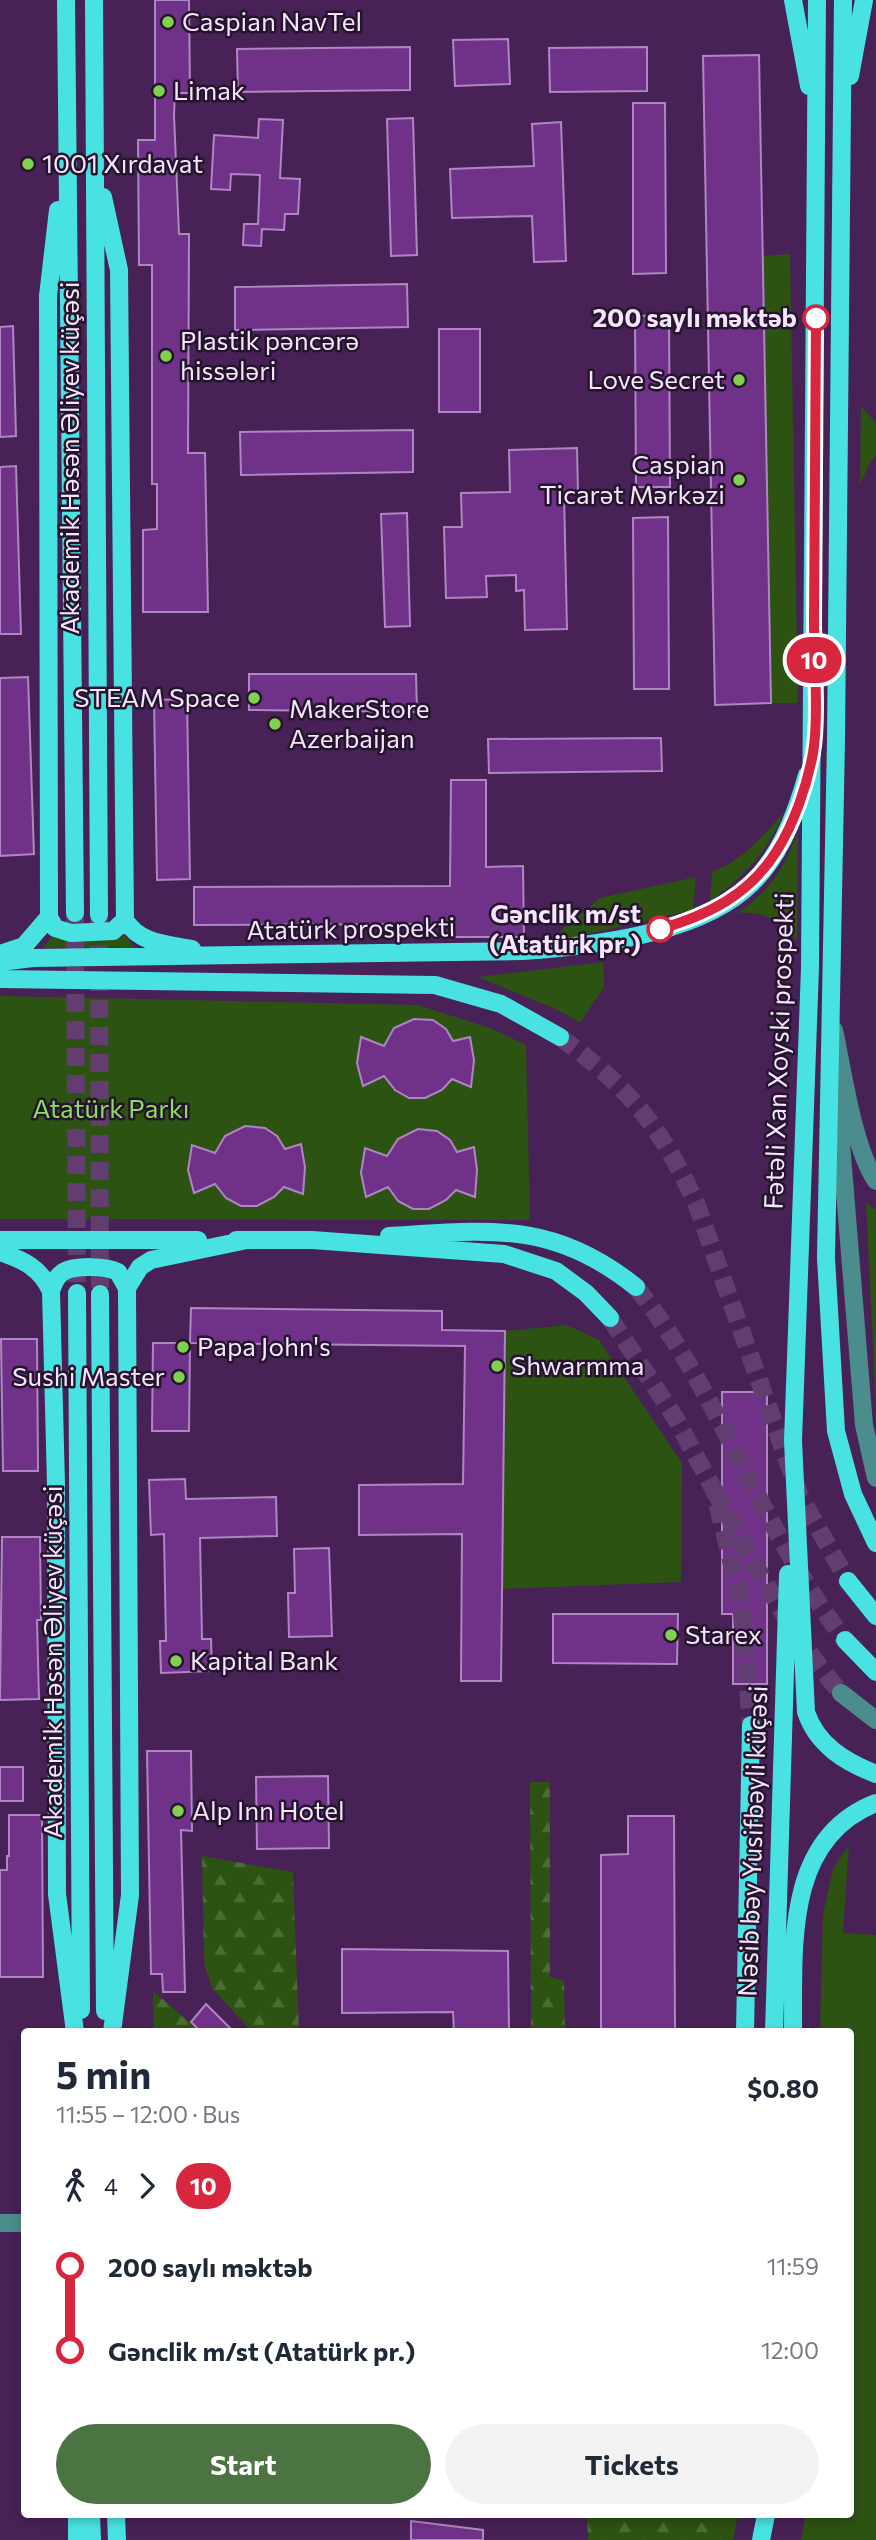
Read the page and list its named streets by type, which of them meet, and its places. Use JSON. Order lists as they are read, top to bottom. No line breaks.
{"streets":{"main road":["Akademik Həsən Əliyev küçəsi","Atatürk prospekti","Fətəli Xan Xoyski prospekti","Nəsib bəy Yusifbəyli küçəsi"]},"crossings":[["Atatürk prospekti","Fətəli Xan Xoyski prospekti"],["Fətəli Xan Xoyski prospekti","Nəsib bəy Yusifbəyli küçəsi"]],"parks":["Atatürk Parkı"],"places":["Caspian NavTel","Limak","1001 Xırdavat","200 saylı məktəb","Plastik pəncərə hissələri","Love Secret","Caspian Ticarət Mərkəzi","STEAM Space","MakerStore Azerbaijan","Gənclik m/st (Atatürk pr.)","Papa John's","Shwarmma","Sushi Master","Starex","Kapital Bank","Alp Inn Hotel"],"lines":["bus line 10"],"page":{"on_map":"10","heading":["5 min","11:55 – 12:00 · Bus","$0.80"],"legs":["4","10"],"list":[{"name":"200 saylı məktəb","value":"11:59"},{"name":"Gənclik m/st (Atatürk pr.)","value":"12:00"}],"buttons":["Start","Tickets"]}}
